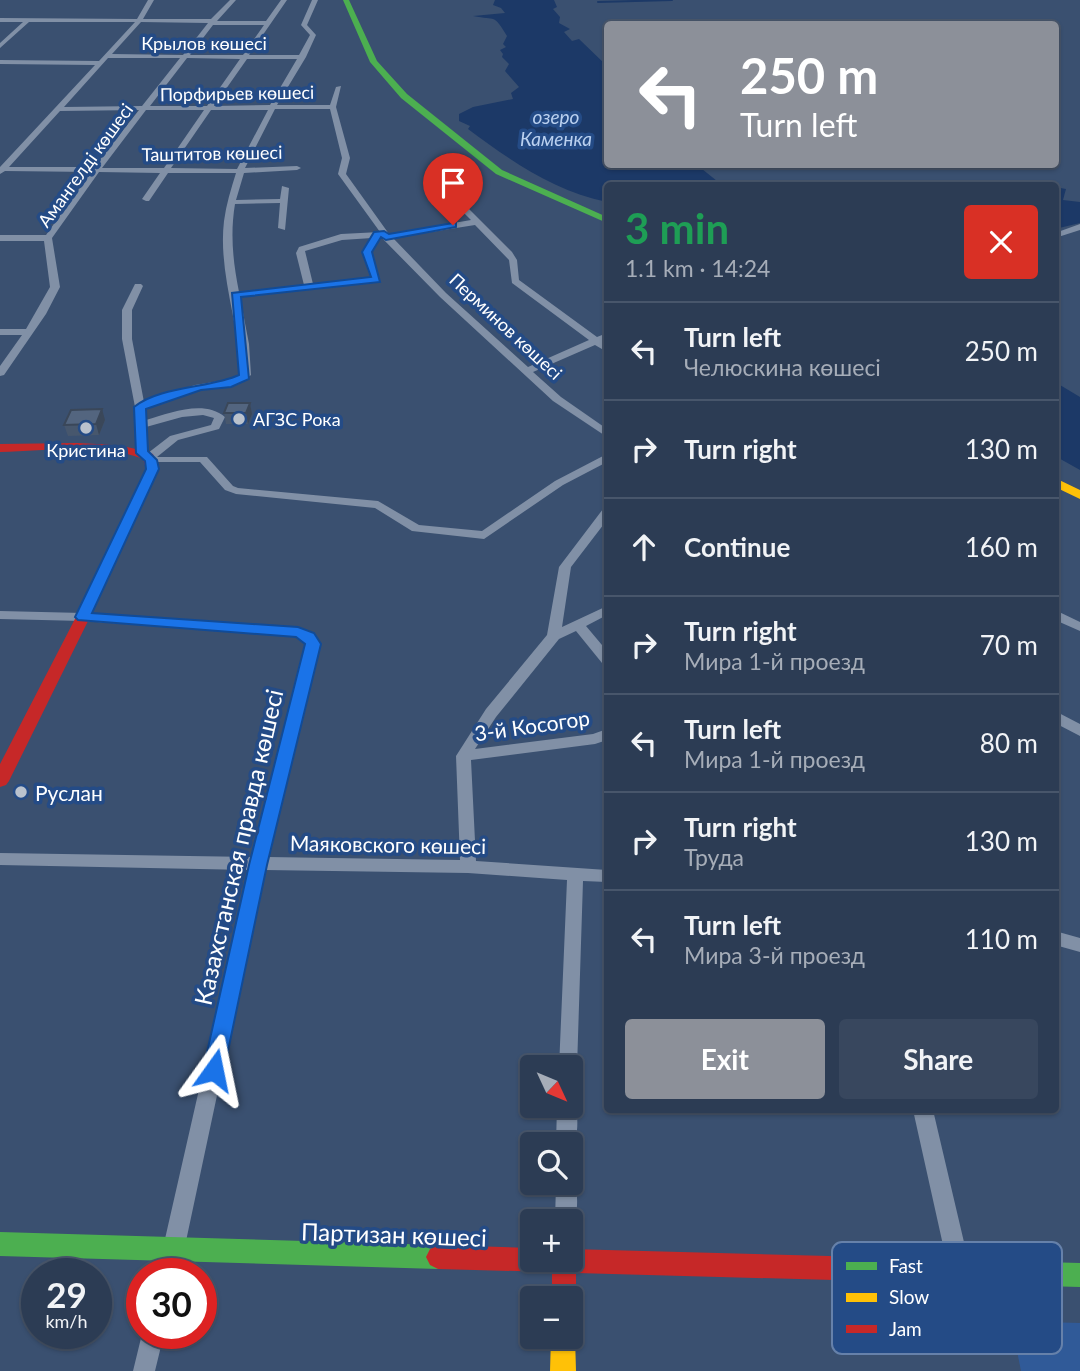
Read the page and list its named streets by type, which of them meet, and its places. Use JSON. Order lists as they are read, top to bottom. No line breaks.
{"streets":{"main road":["Партизан көшесі"],"street":["Крылов көшесі","Порфирьев көшесі","Таштитов көшесі","Амангелді көшесі","Перминов көшесі","3-й Косогор","Маяковского көшесі","Казахстанская правда көшесі"]},"crossings":[["Крылов көшесі","Амангелді көшесі"],["Порфирьев көшесі","Амангелді көшесі"],["Порфирьев көшесі","Перминов көшесі"],["Таштитов көшесі","Амангелді көшесі"],["Маяковского көшесі","Казахстанская правда көшесі"],["Казахстанская правда көшесі","Партизан көшесі"]],"water":["озеро Каменка"],"places":["АГЗС Рока","Кристина","Руслан"],"legend":["Fast","Slow","Jam"],"north":"bottom right","page":{"turn":["250 m","Turn left"],"heading":["3 min","1.1 km · 14:24"],"list":[{"name":"Turn left","note":"Челюскина көшесі","value":"250 m"},{"name":"Turn right","value":"130 m"},{"name":"Continue","value":"160 m"},{"name":"Turn right","note":"Мира 1-й проезд","value":"70 m"},{"name":"Turn left","note":"Мира 1-й проезд","value":"80 m"},{"name":"Turn right","note":"Труда","value":"130 m"},{"name":"Turn left","note":"Мира 3-й проезд","value":"110 m"}],"buttons":["Exit","Share"],"map_buttons":["+","−"],"speed":"29 km/h","limit":"30"}}
